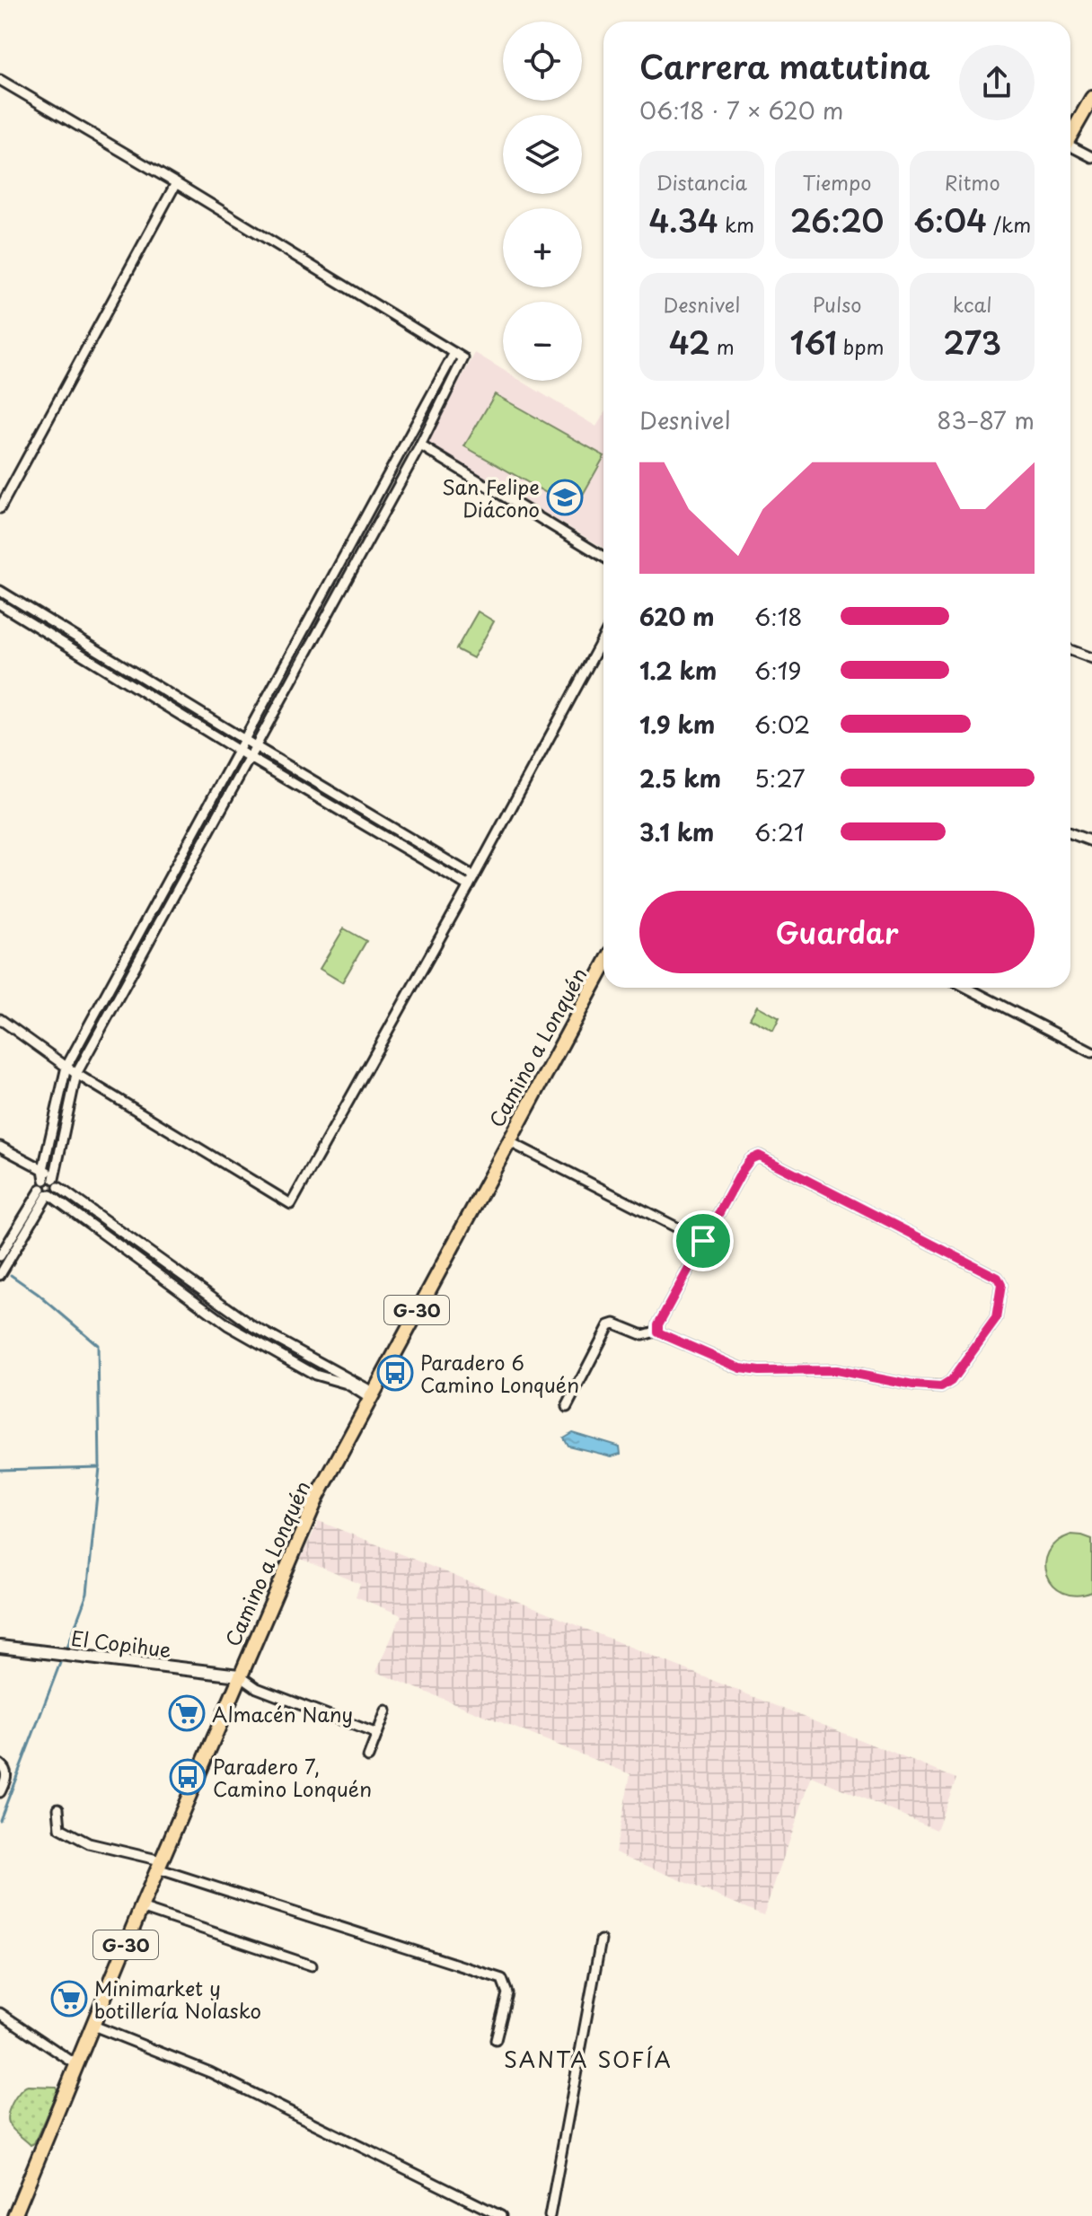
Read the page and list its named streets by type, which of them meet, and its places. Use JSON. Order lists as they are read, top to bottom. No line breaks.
{"streets":{"main road":["Camino a Lonquén","G-30","El Copihue"]},"crossings":[["Camino a Lonquén","El Copihue"]],"districts":["SANTA SOFÍA"],"places":{"school or university":["San Felipe Diácono"],"bus stop":["Paradero 6 Camino Lonquén","Paradero 7, Camino Lonquén"],"supermarket":["Almacén Nany","Minimarket y botillería Nolasko"]},"page":{"map_buttons":["+","−"],"heading":["Carrera matutina","06:18 · 7 × 620 m"],"stats":[["Distancia","4.34 km"],["Tiempo","26:20"],["Ritmo","6:04 /km"],["Desnivel","42 m"],["Pulso","161 bpm"],["kcal","273"]],"chart":["Desnivel","83–87 m"],"list":[{"name":"620 m","note":"6:18"},{"name":"1.2 km","note":"6:19"},{"name":"1.9 km","note":"6:02"},{"name":"2.5 km","note":"5:27"},{"name":"3.1 km","note":"6:21"}],"buttons":"Guardar"}}
